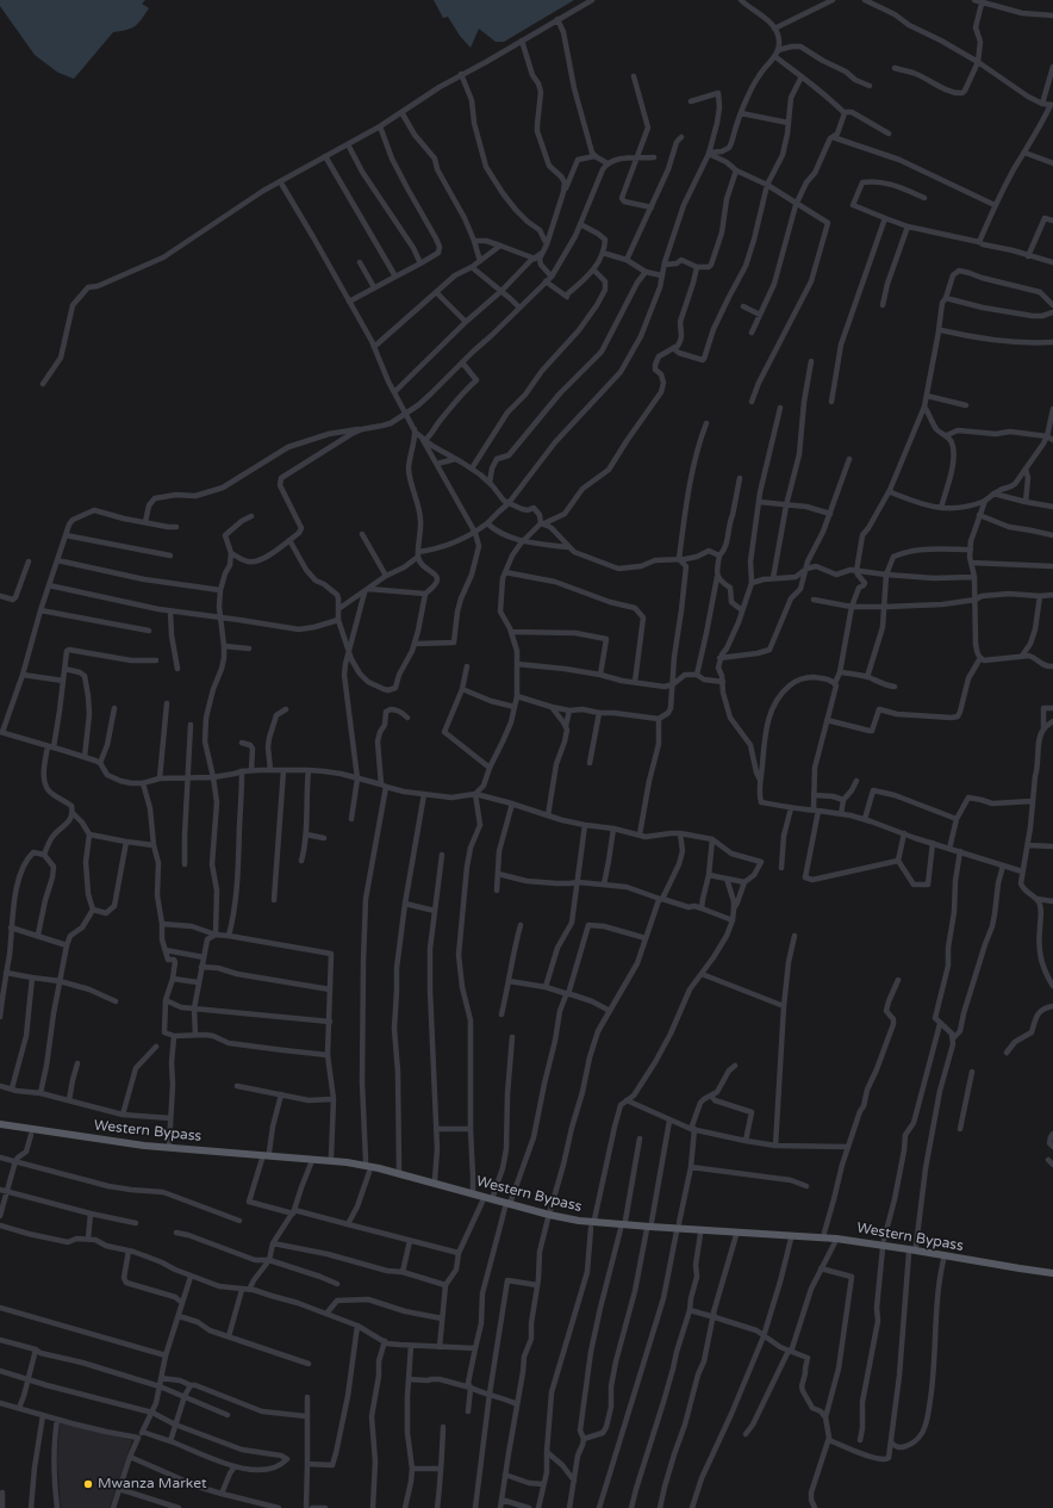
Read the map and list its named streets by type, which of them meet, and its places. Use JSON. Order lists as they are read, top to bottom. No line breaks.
{"streets":{"main road":["Western Bypass"]},"places":["Mwanza Market"]}
